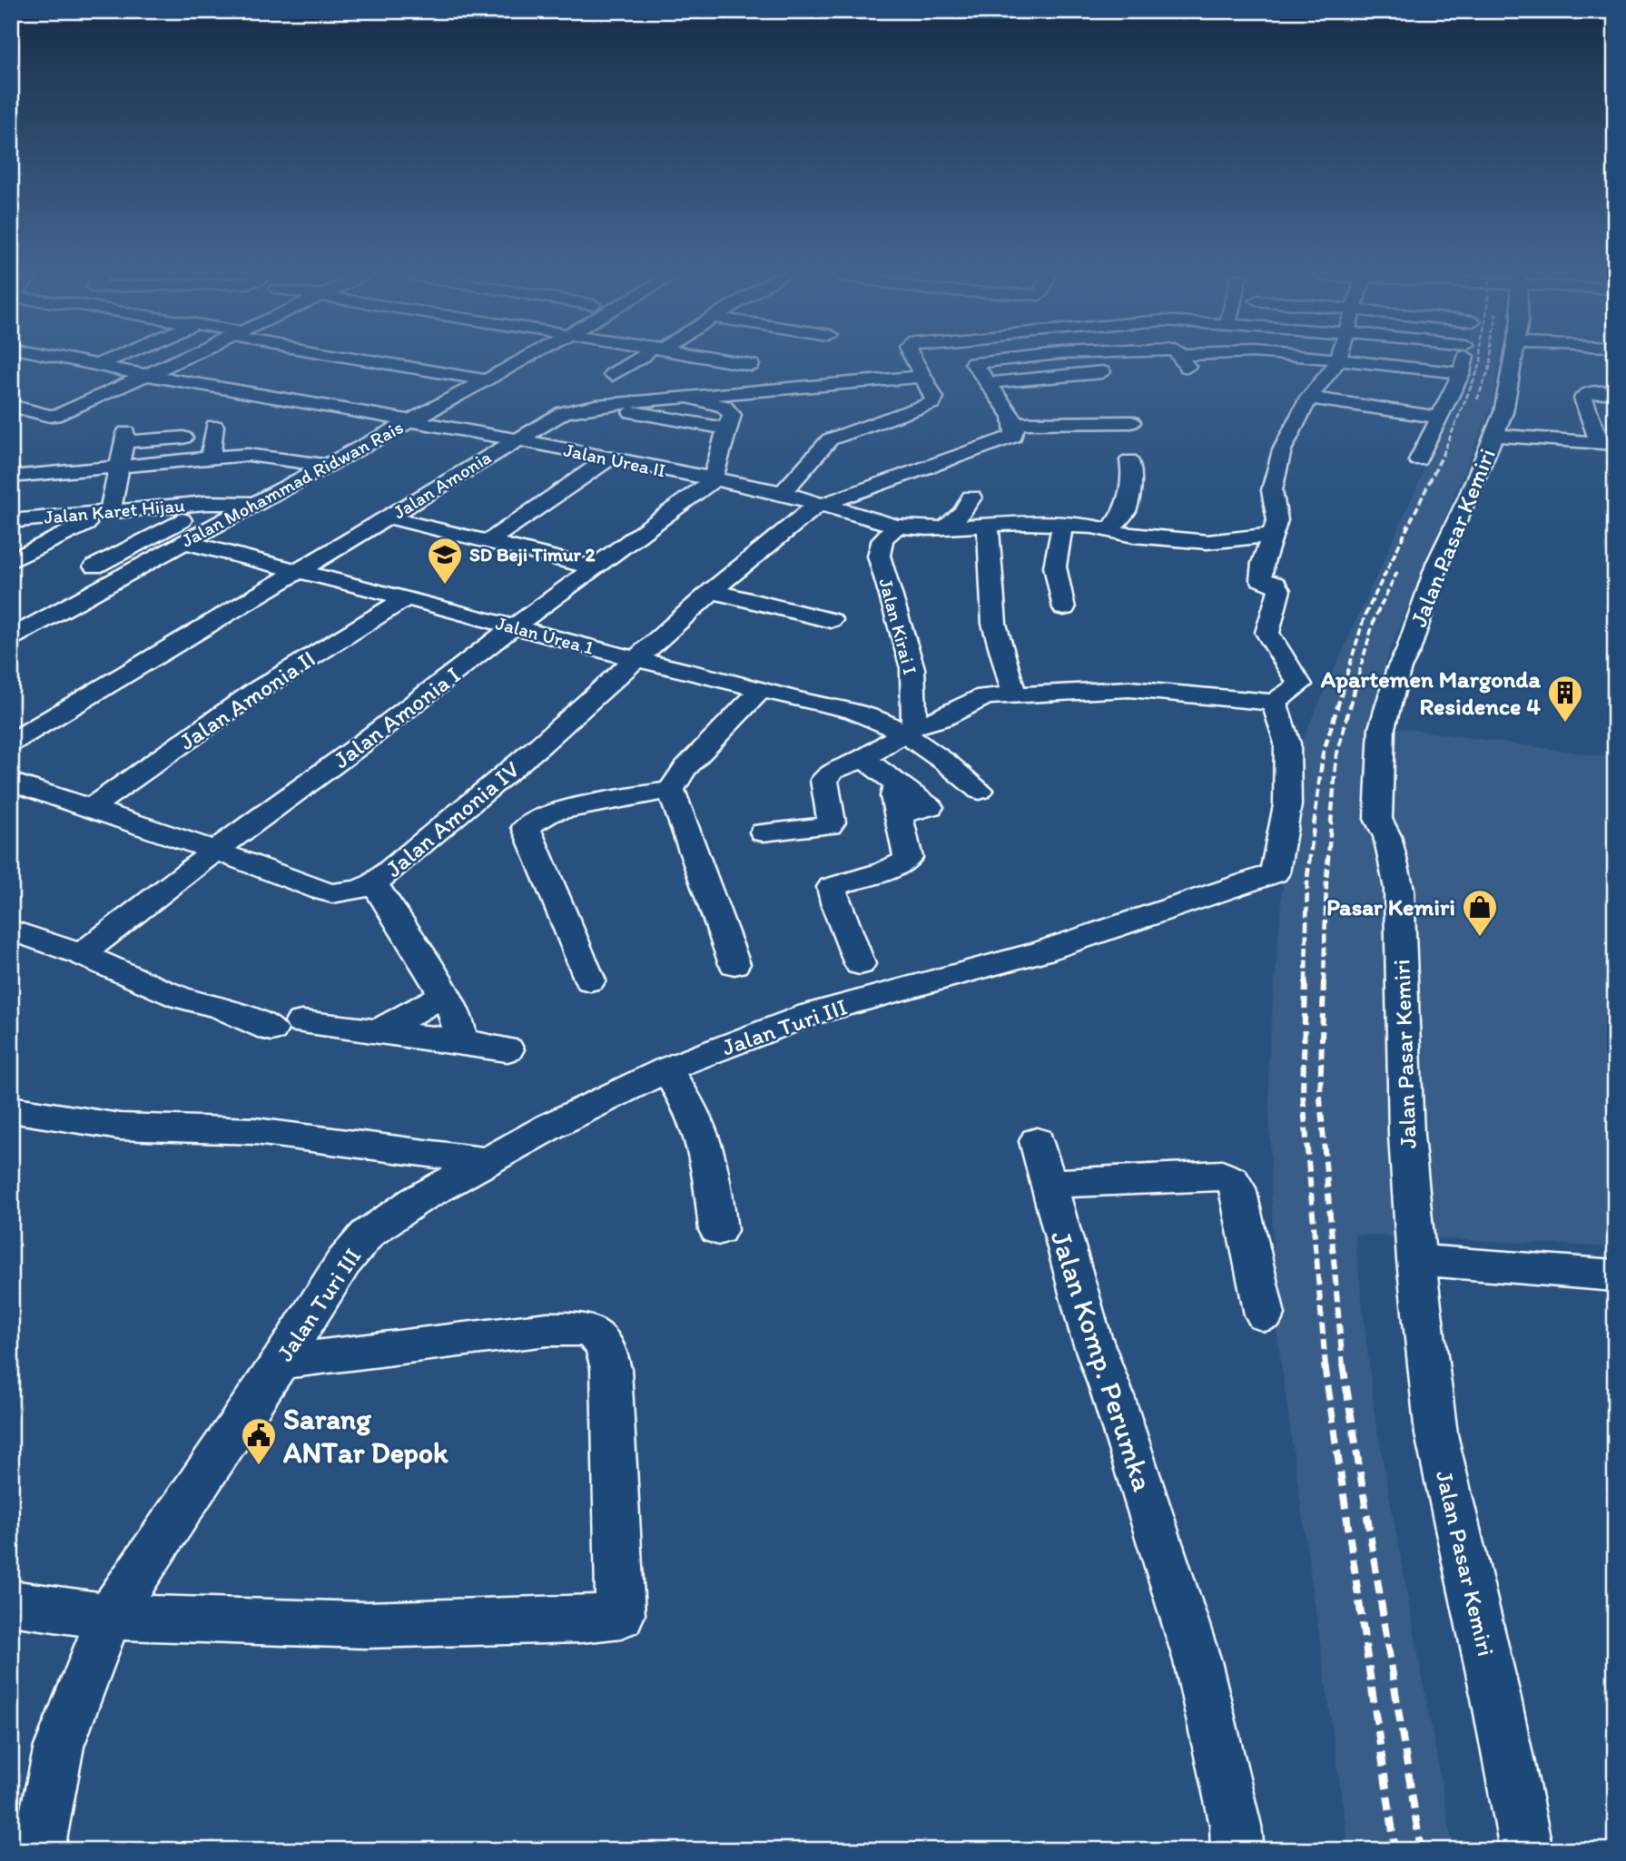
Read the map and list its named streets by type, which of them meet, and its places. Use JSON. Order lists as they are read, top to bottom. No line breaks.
{"streets":{"street":["Jalan Urea II","Jalan Mohammad Ridwan Rais","Jalan Amonia","Jalan Karet Hijau","Jalan Pasar Kemiri","Jalan Kirai I","Jalan Urea 1","Jalan Amonia II","Jalan Amonia I","Jalan Amonia IV","Jalan Turi III","Jalan Komp. Perumka"]},"crossings":[["Jalan Urea II","Jalan Mohammad Ridwan Rais"],["Jalan Urea II","Jalan Amonia"],["Jalan Urea II","Jalan Kirai I"],["Jalan Urea II","Jalan Amonia I"],["Jalan Urea II","Jalan Amonia IV"],["Jalan Mohammad Ridwan Rais","Jalan Karet Hijau"],["Jalan Mohammad Ridwan Rais","Jalan Urea 1"],["Jalan Amonia","Jalan Urea 1"],["Jalan Kirai I","Jalan Urea 1"],["Jalan Urea 1","Jalan Amonia II"],["Jalan Urea 1","Jalan Amonia I"],["Jalan Urea 1","Jalan Amonia IV"],["Jalan Amonia II","Jalan Amonia IV"],["Jalan Amonia I","Jalan Amonia IV"]],"places":{"school or university":["SD Beji Timur 2"],"building":["Apartemen Margonda Residence 4"],"shop":["Pasar Kemiri"],"public building":["Sarang ANTar Depok"]}}
